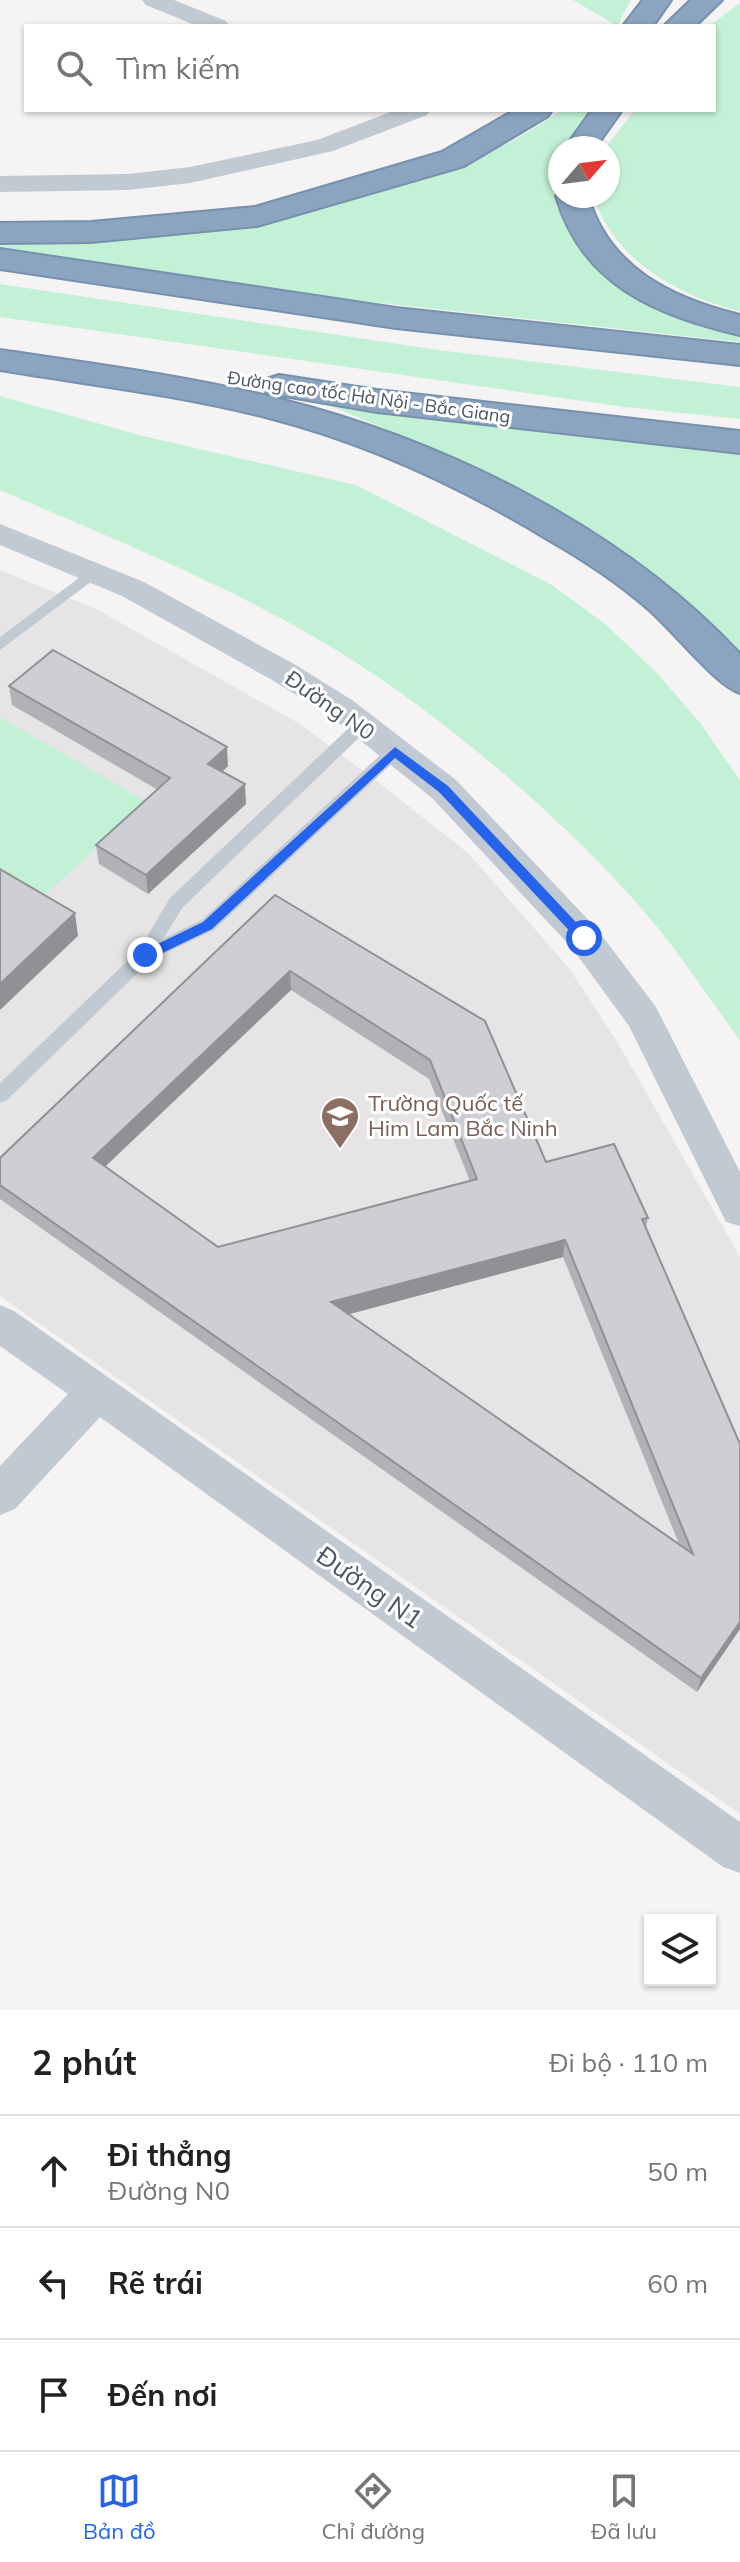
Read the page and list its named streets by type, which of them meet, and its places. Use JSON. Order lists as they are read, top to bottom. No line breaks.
{"streets":{"highway":["Đường cao tốc Hà Nội - Bắc Giang"],"street":["Đường N0","Đường N1"]},"places":{"school or university":["Trường Quốc tế Him Lam Bắc Ninh"]},"north":"top right","page":{"search":"Tìm kiếm","heading":["2 phút","Đi bộ · 110 m"],"list":[["Đi thẳng","Đường N0","50 m"],["Rẽ trái","60 m"],"Đến nơi"],"nav":["Bản đồ","Chỉ đường","Đã lưu"]}}
